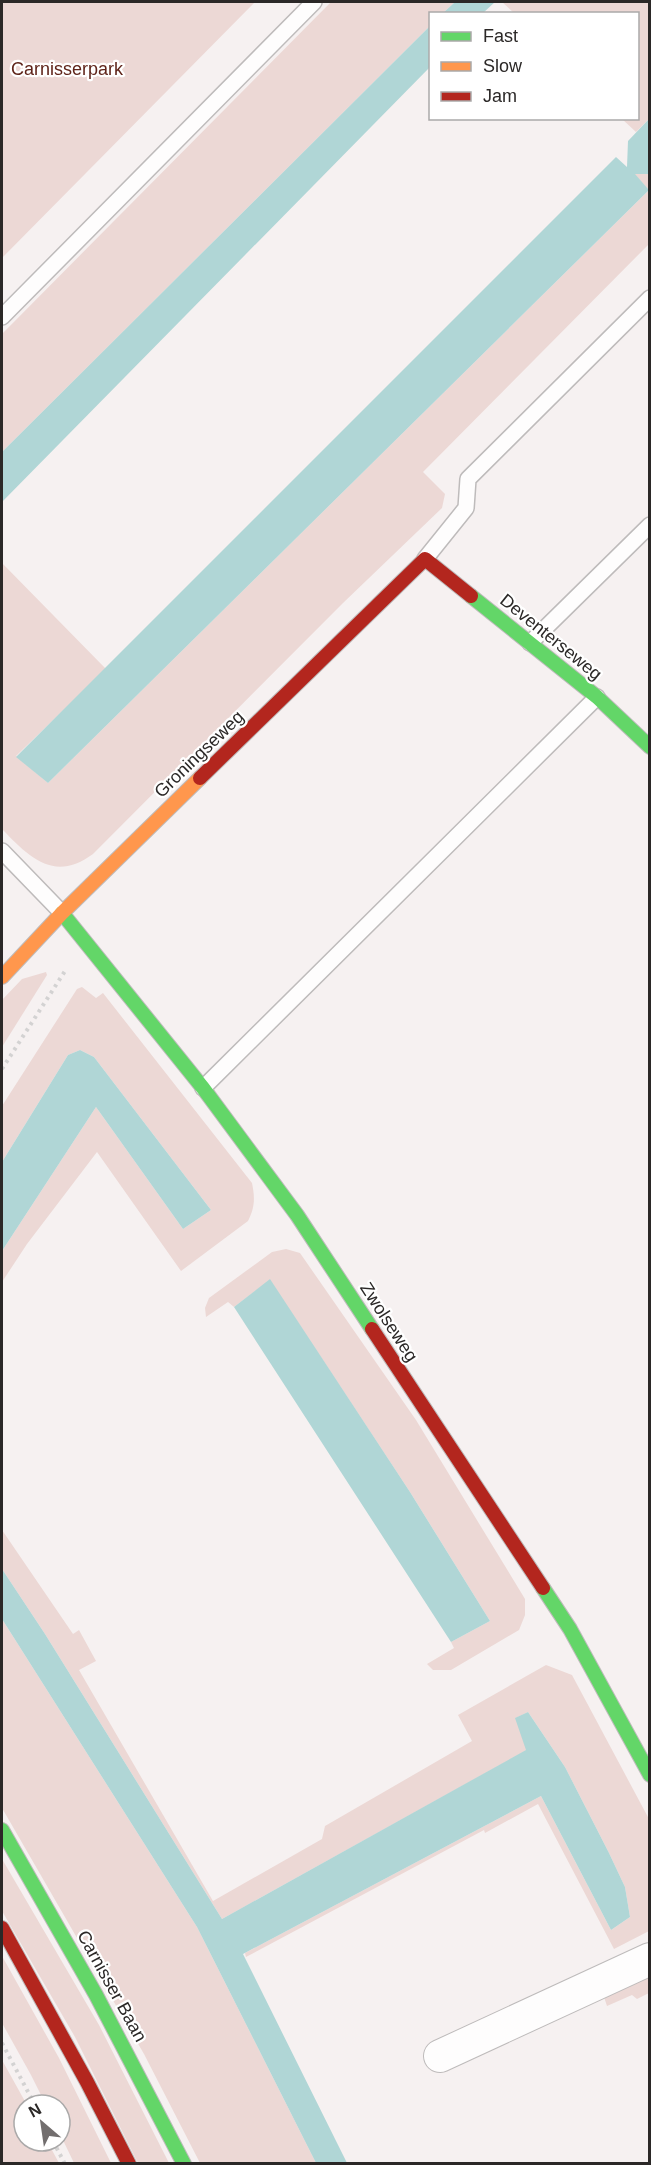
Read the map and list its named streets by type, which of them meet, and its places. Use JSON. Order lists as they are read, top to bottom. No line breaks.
{"streets":{"street":["Deventerseweg","Groningseweg","Zwolseweg","Carnisser Baan"]},"crossings":[["Deventerseweg","Groningseweg"],["Groningseweg","Zwolseweg"]],"parks":["Carnisserpark"],"legend":["Fast","Slow","Jam"],"north":"top left"}
